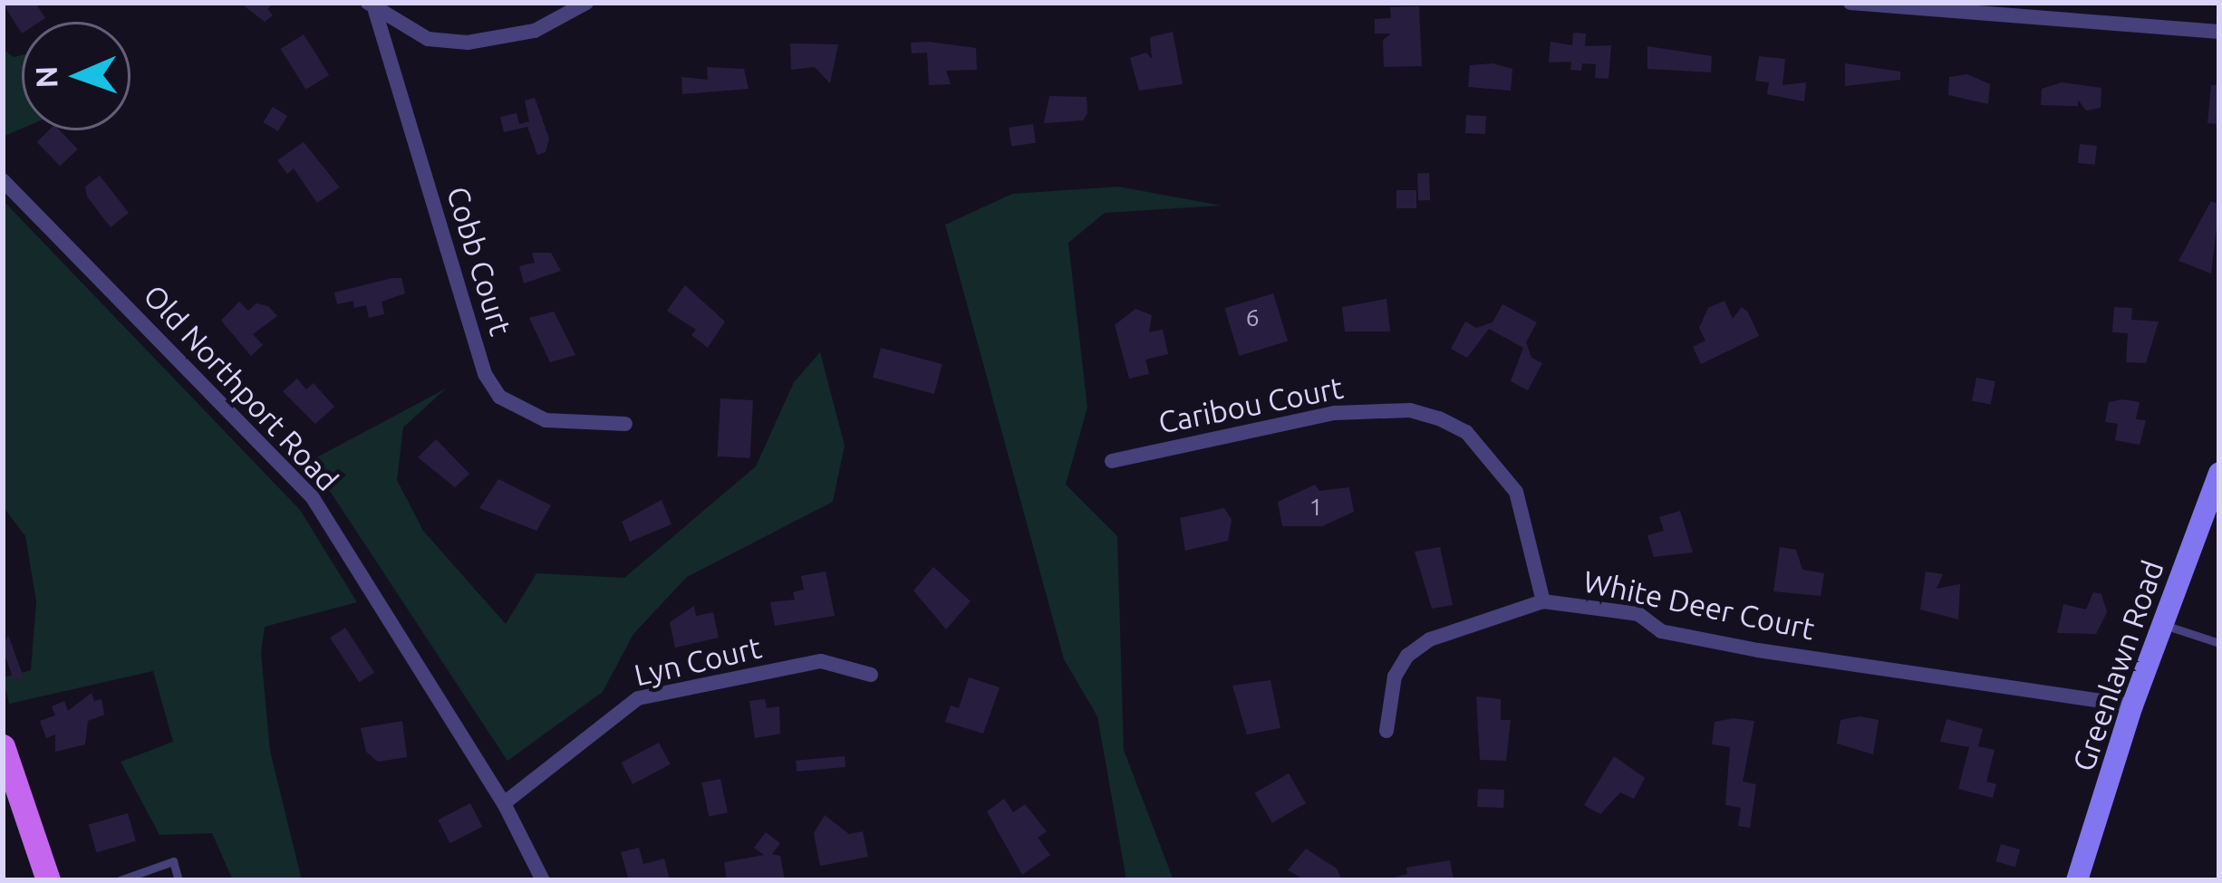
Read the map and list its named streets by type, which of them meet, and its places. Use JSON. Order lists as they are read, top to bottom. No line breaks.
{"streets":{"main road":["Greenlawn Road"],"street":["Cobb Court","Old Northport Road","Caribou Court","White Deer Court","Lyn Court"]},"crossings":[["Old Northport Road","Lyn Court"],["Caribou Court","White Deer Court"],["White Deer Court","Greenlawn Road"]],"house_numbers":["6","1"],"north":"left"}
